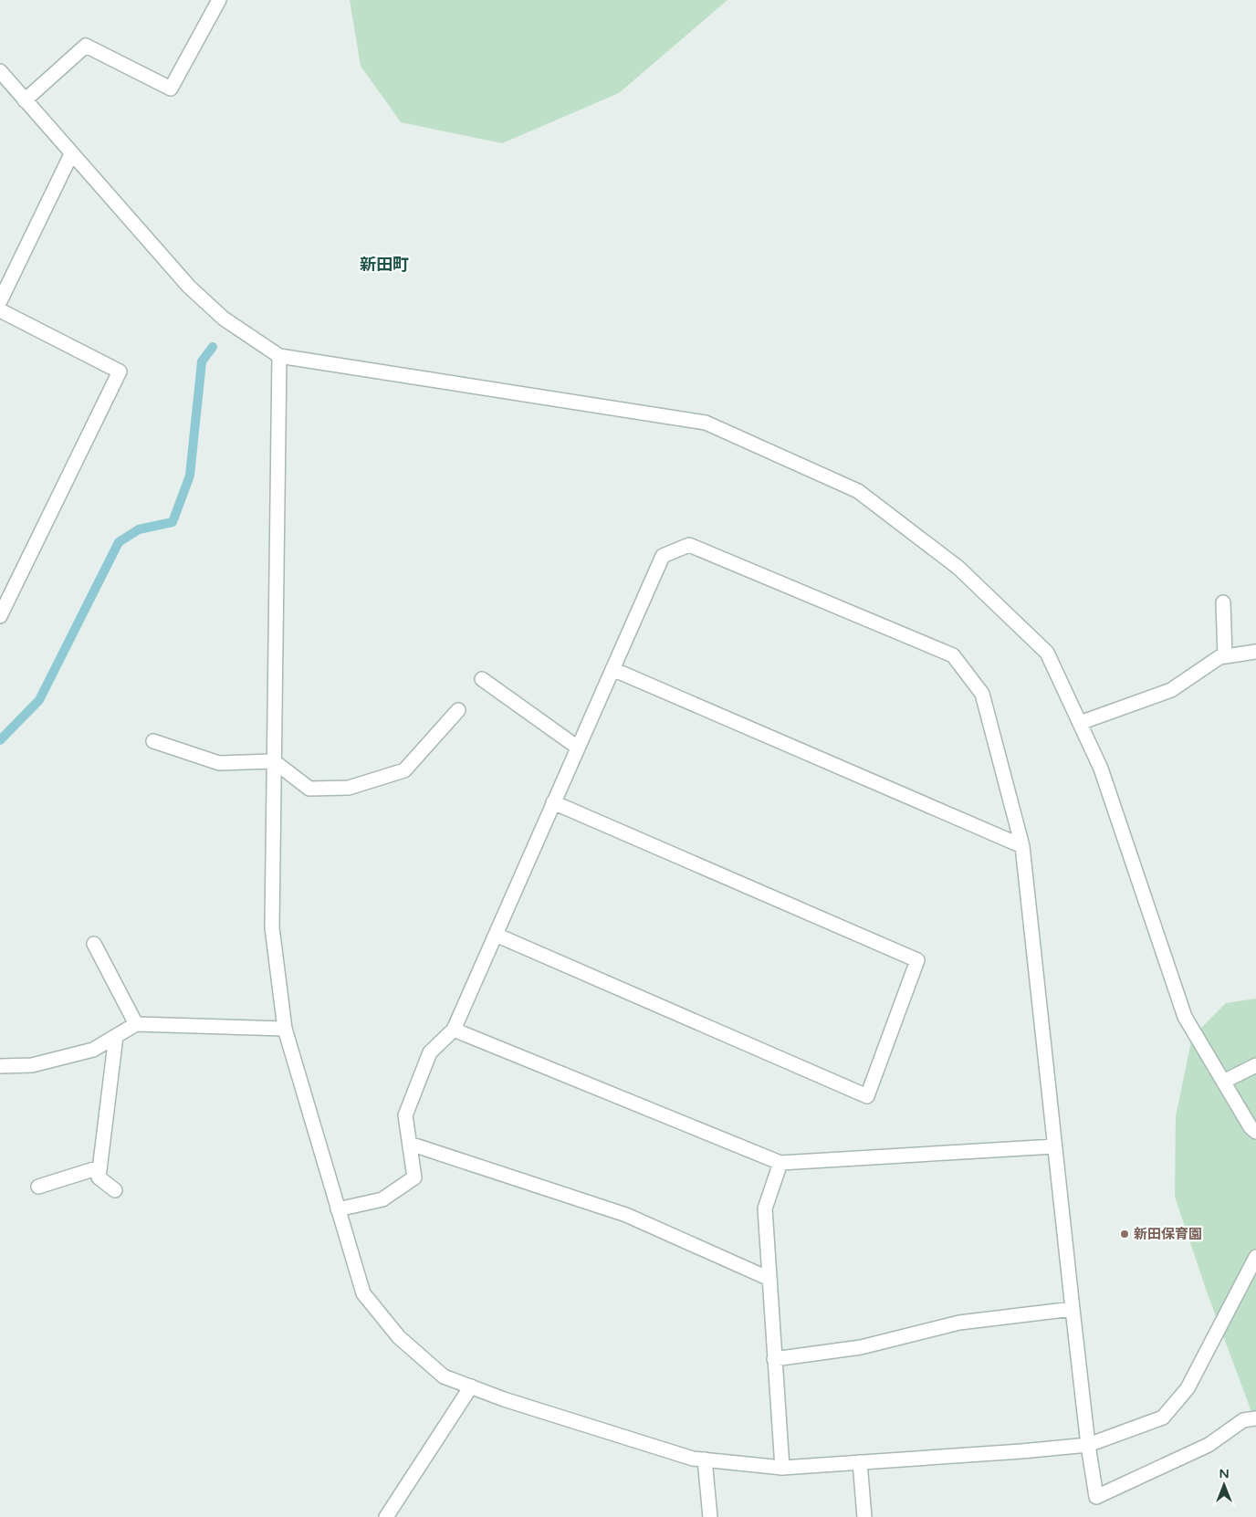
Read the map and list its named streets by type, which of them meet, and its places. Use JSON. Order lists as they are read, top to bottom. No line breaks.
{"districts":["新田町"],"places":["新田保育園"],"north":"top"}
